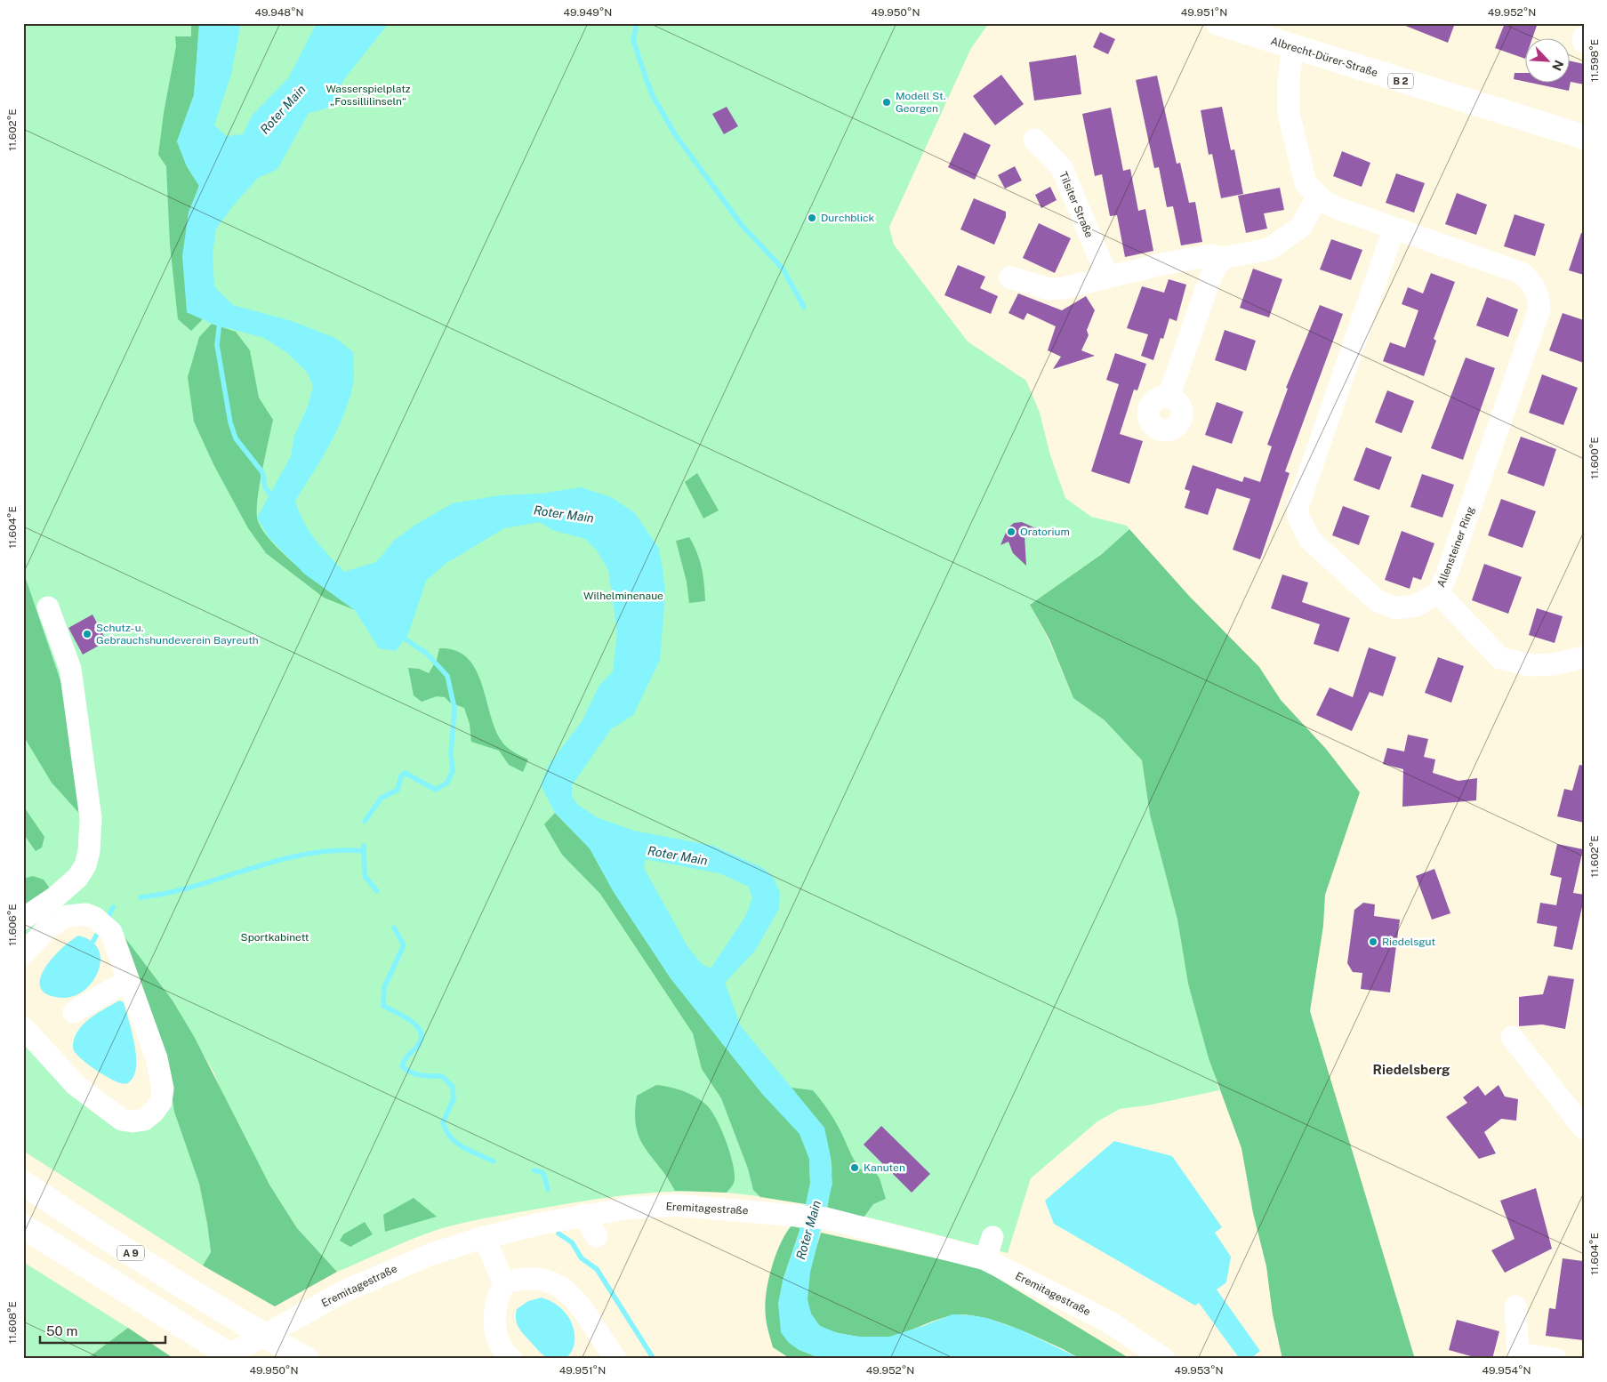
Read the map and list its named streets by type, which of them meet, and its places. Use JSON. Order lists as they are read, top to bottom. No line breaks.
{"streets":{"main road":["Albrecht-Dürer-Straße","B 2","A 9"],"street":["Tilsiter Straße","Allensteiner Ring","Eremitagestraße"]},"crossings":[["Albrecht-Dürer-Straße","Allensteiner Ring"]],"districts":["Riedelsberg"],"water":["Roter Main"],"parks":["Wasserspielplatz „Fossillilinseln“","Wilhelminenaue","Sportkabinett"],"places":["Modell St. Georgen","Durchblick","Oratorium","Schutz- u. Gebrauchshundeverein Bayreuth","Riedelsgut","Kanuten"],"scale_bar":"50 m","north":"bottom right","coordinates":["49.948°N","49.949°N","49.950°N","49.951°N","49.952°N","11.598°E","11.602°E","11.600°E","11.604°E","11.606°E","11.608°E","49.953°N","49.954°N"]}
